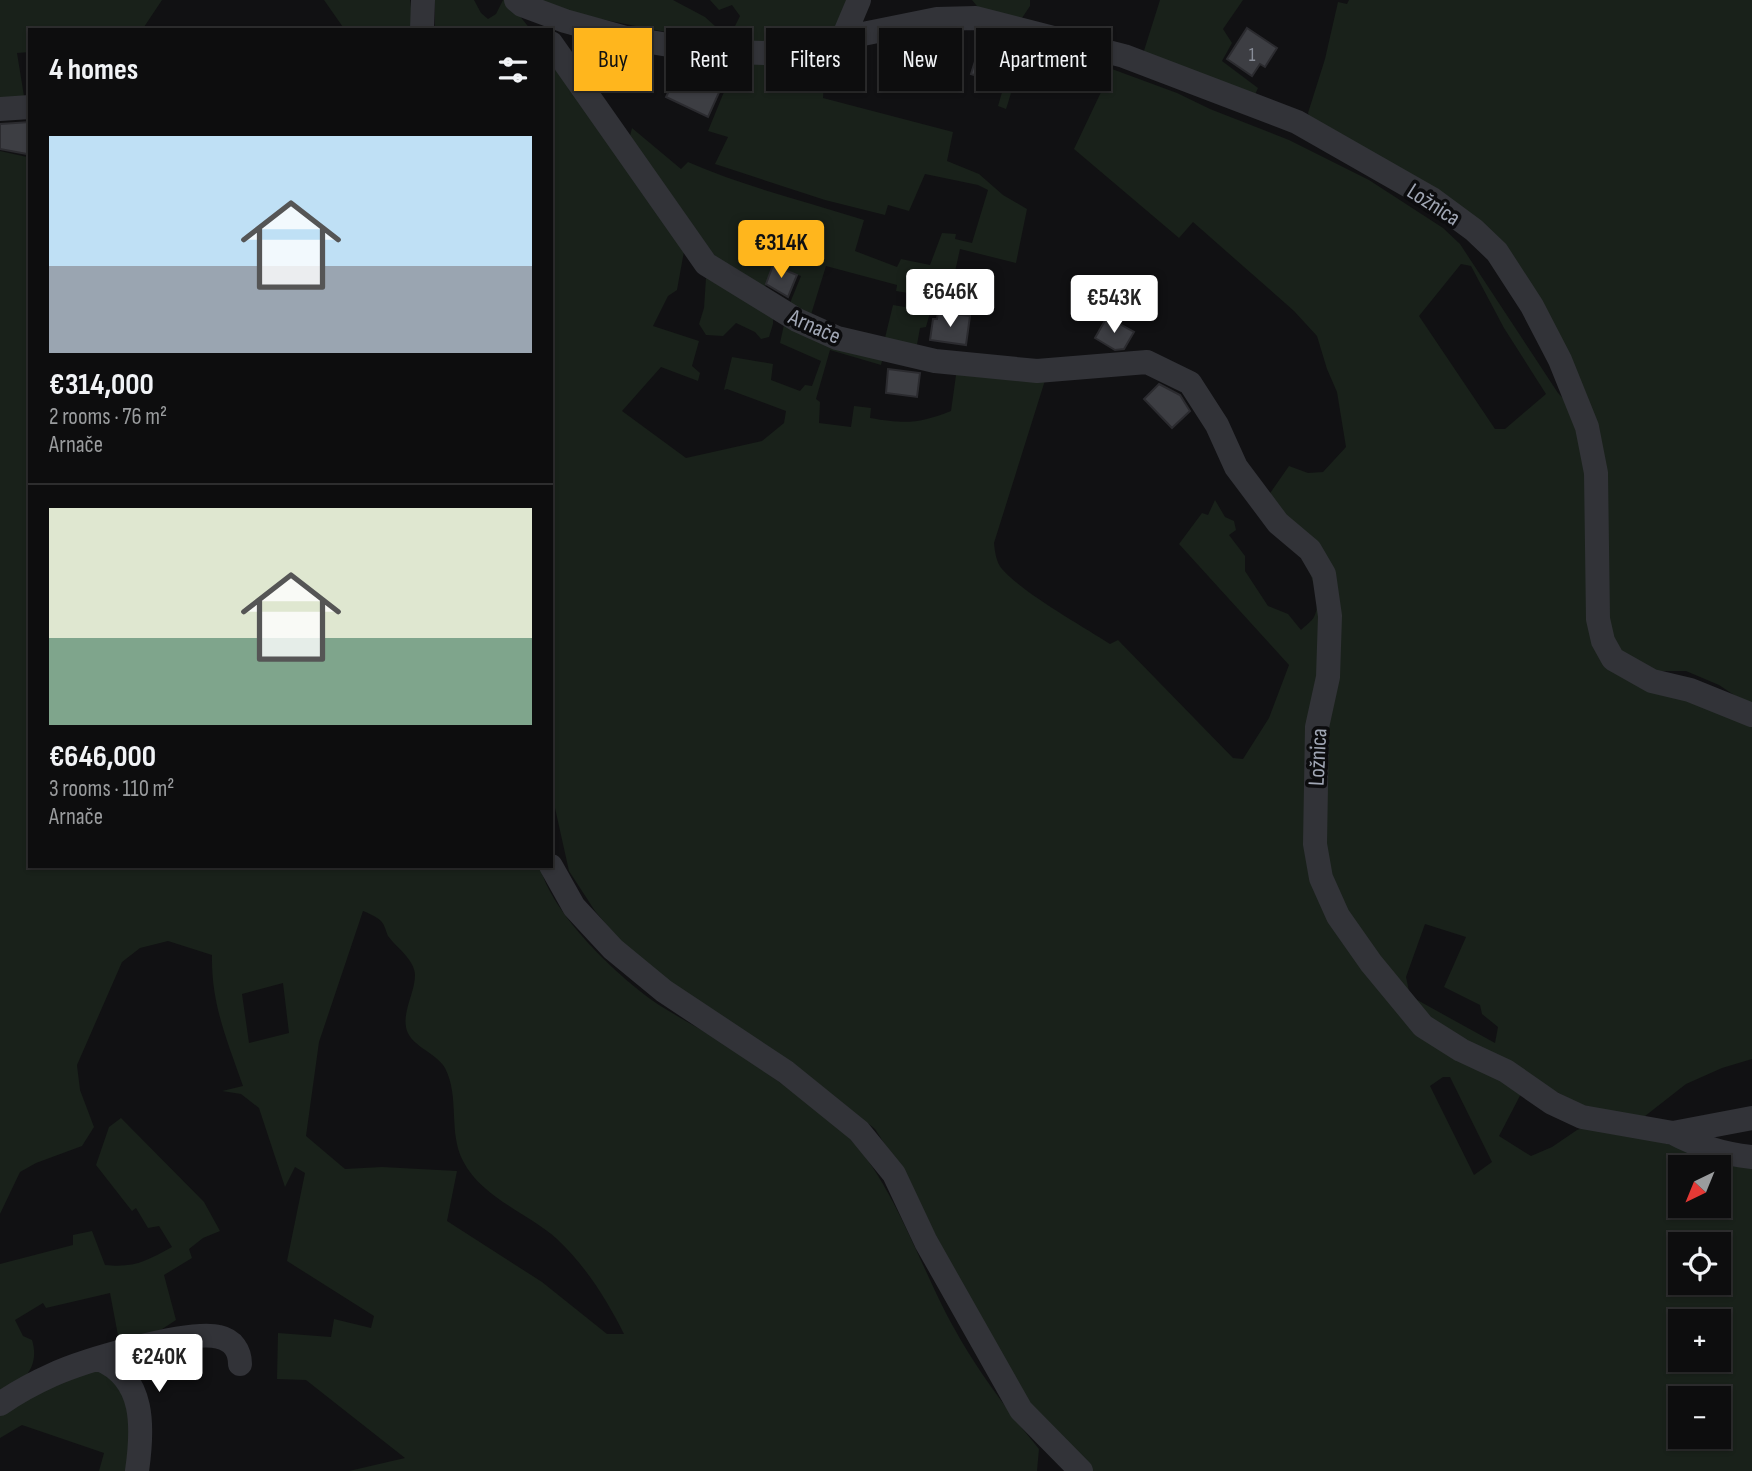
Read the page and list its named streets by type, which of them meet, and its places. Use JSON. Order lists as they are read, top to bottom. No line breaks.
{"streets":{"street":["Ložnica","Arnače"]},"crossings":[["Ložnica","Arnače"]],"house_numbers":["1"],"north":"bottom left","page":{"chip":["Buy","Rent","Filters","New","Apartment"],"heading":"4 homes","list":[{"name":"€314,000","note":"2 rooms · 76 m² · Arnače"},{"name":"€646,000","note":"3 rooms · 110 m² · Arnače"}],"price":["€314K","€646K","€543K","€240K"],"map_buttons":["+","−"]}}
